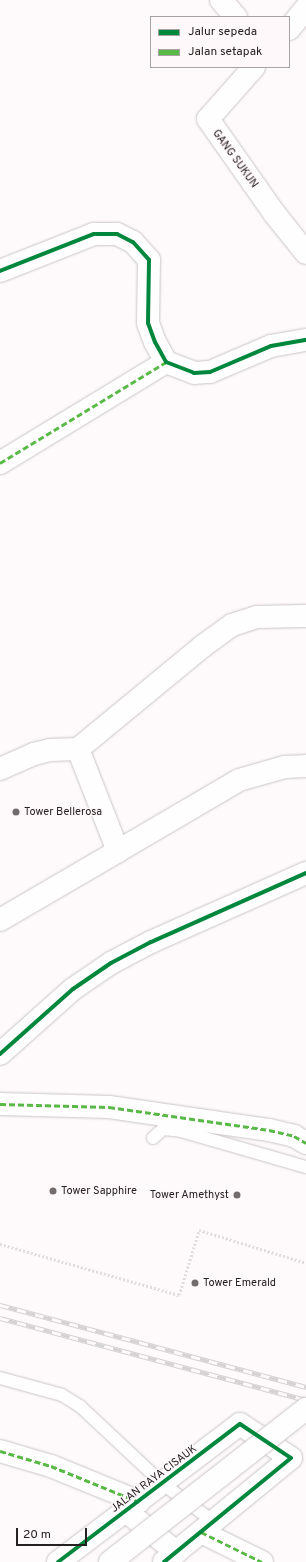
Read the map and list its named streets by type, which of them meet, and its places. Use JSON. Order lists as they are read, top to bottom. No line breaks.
{"streets":{"street":["GANG SUKUN","JALAN RAYA CISAUK"]},"places":["Tower Bellerosa","Tower Sapphire","Tower Amethyst","Tower Emerald"],"legend":["Jalur sepeda","Jalan setapak"],"scale_bar":"20 m"}
